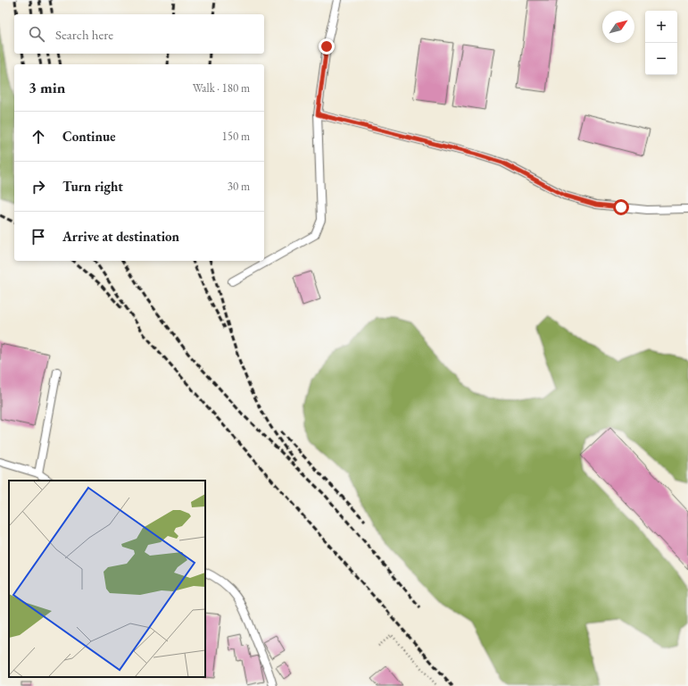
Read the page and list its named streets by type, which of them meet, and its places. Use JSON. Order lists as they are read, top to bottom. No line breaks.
{"north":"top right","page":{"map_buttons":["+","−"],"search":"Search here","heading":["3 min","Walk · 180 m"],"list":[["Continue","150 m"],["Turn right","30 m"],"Arrive at destination"]}}
